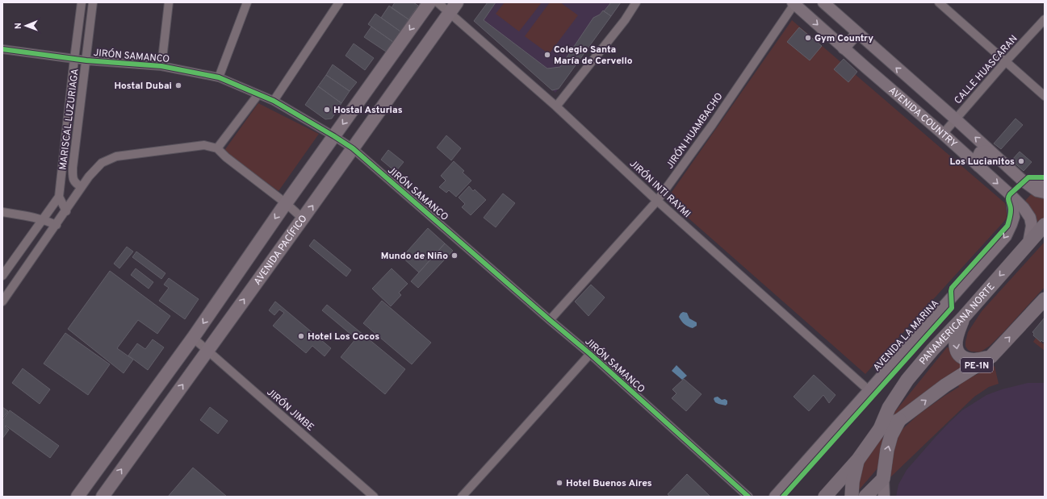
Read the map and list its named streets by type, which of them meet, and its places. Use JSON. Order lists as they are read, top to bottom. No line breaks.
{"streets":{"highway":["PANAMERICANA NORTE","PE-1N"],"main road":["AVENIDA COUNTRY","AVENIDA PACÍFICO","AVENIDA LA MARINA"],"street":["JIRÓN SAMANCO","CALLE HUASCARAN","MARISCAL LUZURIAGA","JIRÓN HUAMBACHO","JIRÓN INTI RAYMI","JIRÓN JIMBE"]},"crossings":[["JIRÓN SAMANCO","MARISCAL LUZURIAGA"],["JIRÓN SAMANCO","JIRÓN HUAMBACHO"],["JIRÓN SAMANCO","AVENIDA PACÍFICO"],["CALLE HUASCARAN","AVENIDA COUNTRY"],["AVENIDA COUNTRY","JIRÓN HUAMBACHO"],["AVENIDA COUNTRY","PANAMERICANA NORTE"],["AVENIDA COUNTRY","AVENIDA LA MARINA"],["JIRÓN HUAMBACHO","JIRÓN INTI RAYMI"],["JIRÓN INTI RAYMI","AVENIDA PACÍFICO"],["JIRÓN INTI RAYMI","AVENIDA LA MARINA"],["AVENIDA PACÍFICO","JIRÓN JIMBE"]],"one_way":["AVENIDA LA MARINA"],"places":["Gym Country","Colegio Santa María de Cervello","Hostal Dubai","Hostal Asturias","Los Lucianitos","Mundo de Niño","Hotel Los Cocos","Hotel Buenos Aires"],"north":"left"}
